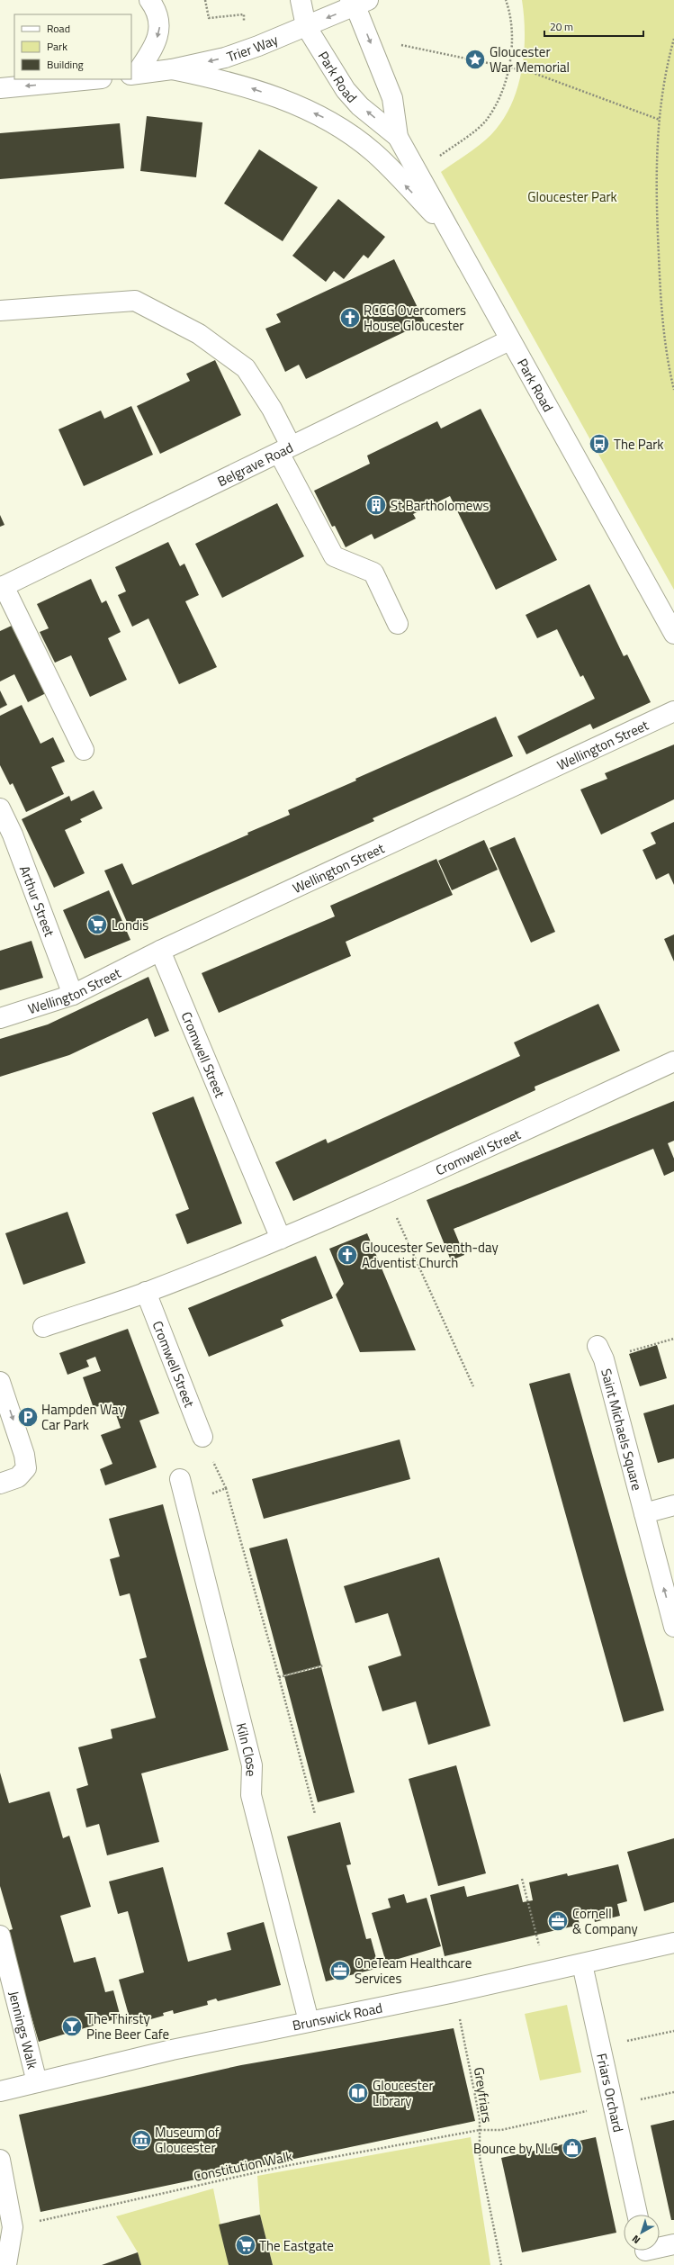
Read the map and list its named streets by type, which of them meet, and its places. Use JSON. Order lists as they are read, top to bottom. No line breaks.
{"streets":{"street":["Trier Way","Park Road","Belgrave Road","Wellington Street","Arthur Street","Cromwell Street","Saint Michaels Square","Kiln Close","Brunswick Road","Jennings Walk","Friars Orchard"],"path":["Greyfriars","Constitution Walk"]},"crossings":[["Trier Way","Park Road"],["Park Road","Belgrave Road"],["Wellington Street","Arthur Street"],["Wellington Street","Cromwell Street"],["Kiln Close","Brunswick Road"],["Brunswick Road","Jennings Walk"],["Brunswick Road","Friars Orchard"],["Brunswick Road","Greyfriars"],["Friars Orchard","Constitution Walk"],["Greyfriars","Constitution Walk"]],"one_way":["Trier Way","Saint Michaels Square"],"parks":["Gloucester Park"],"places":{"place":["Gloucester War Memorial"],"church":["RCCG Overcomers House Gloucester","Gloucester Seventh-day Adventist Church"],"bus stop":["The Park"],"building":["St Bartholomews"],"supermarket":["Londis","The Eastgate"],"parking":["Hampden Way Car Park"],"office":["Cornell & Company","OneTeam Healthcare Services"],"bar":["The Thirsty Pine Beer Cafe"],"library":["Gloucester Library"],"museum":["Museum of Gloucester"],"shop":["Bounce by NLC"]},"legend":["Road","Park","Building"],"scale_bar":"20 m","north":"bottom left"}
